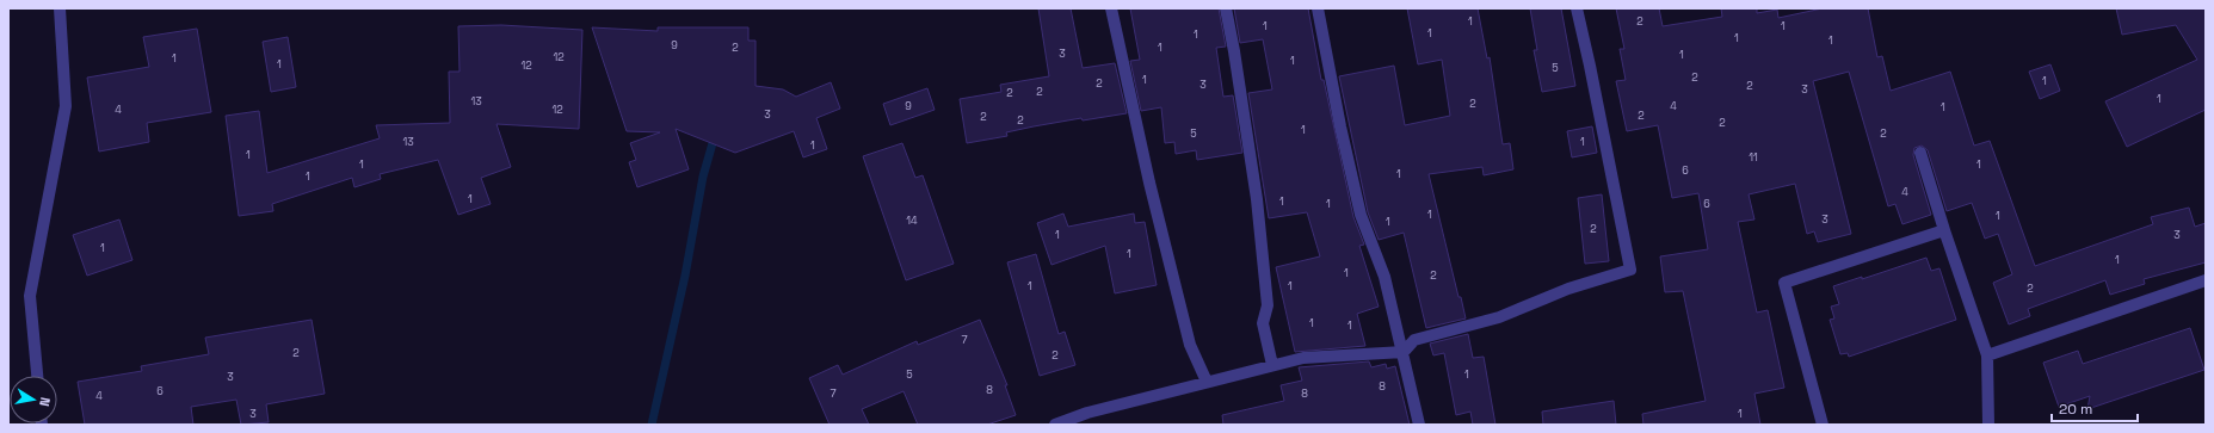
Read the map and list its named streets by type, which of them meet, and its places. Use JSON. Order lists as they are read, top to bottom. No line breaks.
{"house_numbers":["1","2","1","1","1","1","1","1","9","2","1","3","1","12","1","1","1","12","5","2","1","1","2","3","2","3","2","2","1","13","2","9","4","1","4","12","3","2","2","2","2","1","5","2","13","1","1","1","11","1","1","6","1","1","4","1","1","1","6","1","1","3","14","1","2","1","3","1","1","1","1","2","1","1","2","1","1","7","2","2","5","1","3","8","8","6","7","8","4","3","1"],"scale_bar":"20 m","north":"right"}
